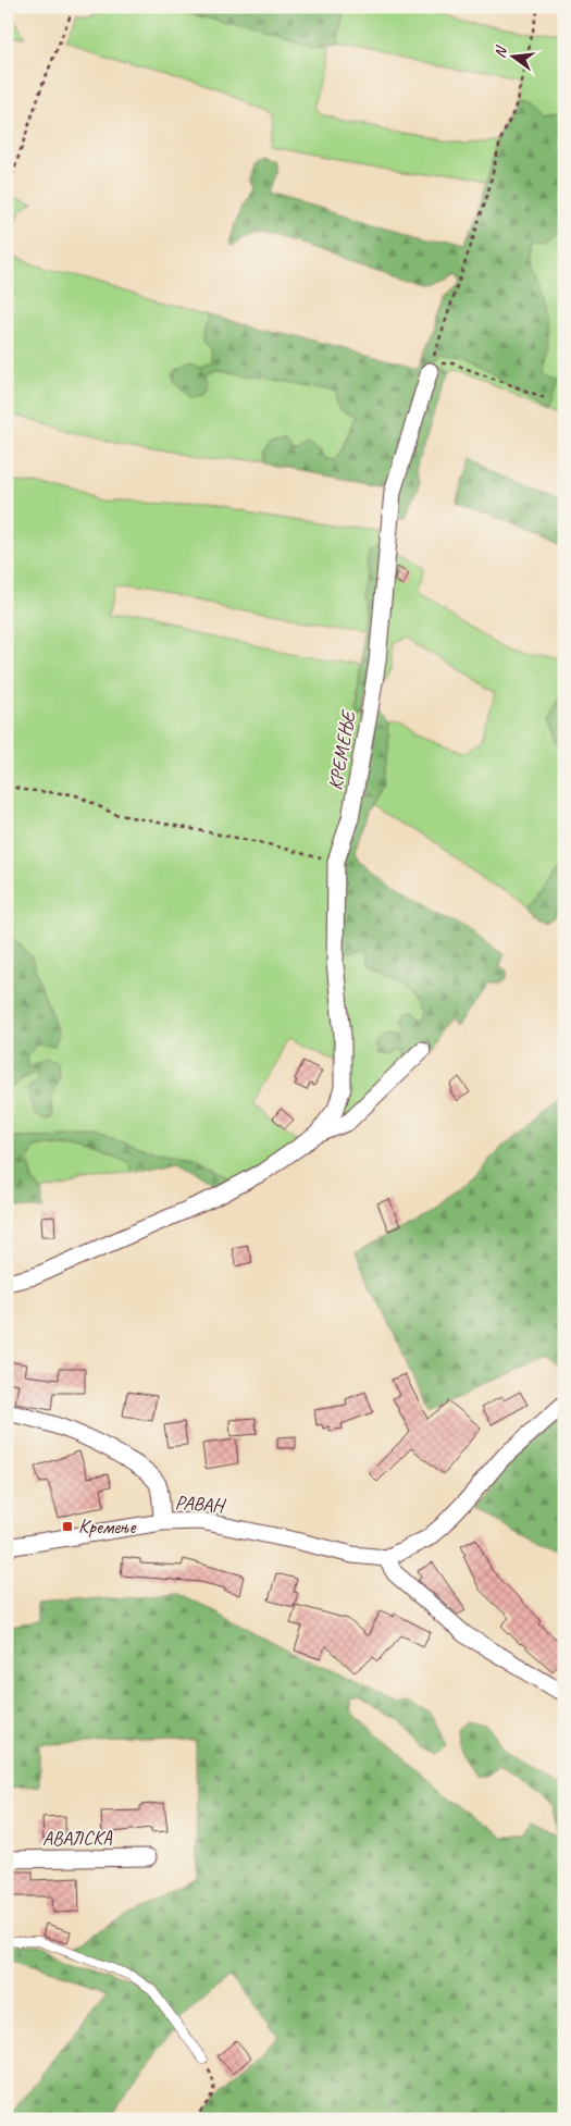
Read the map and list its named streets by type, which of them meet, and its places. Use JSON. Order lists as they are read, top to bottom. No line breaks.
{"streets":{"street":["КРЕМЕЊЕ","РАВАН","АВАЛСКА"]},"places":{"transit":["Кремење"]},"north":"left"}
